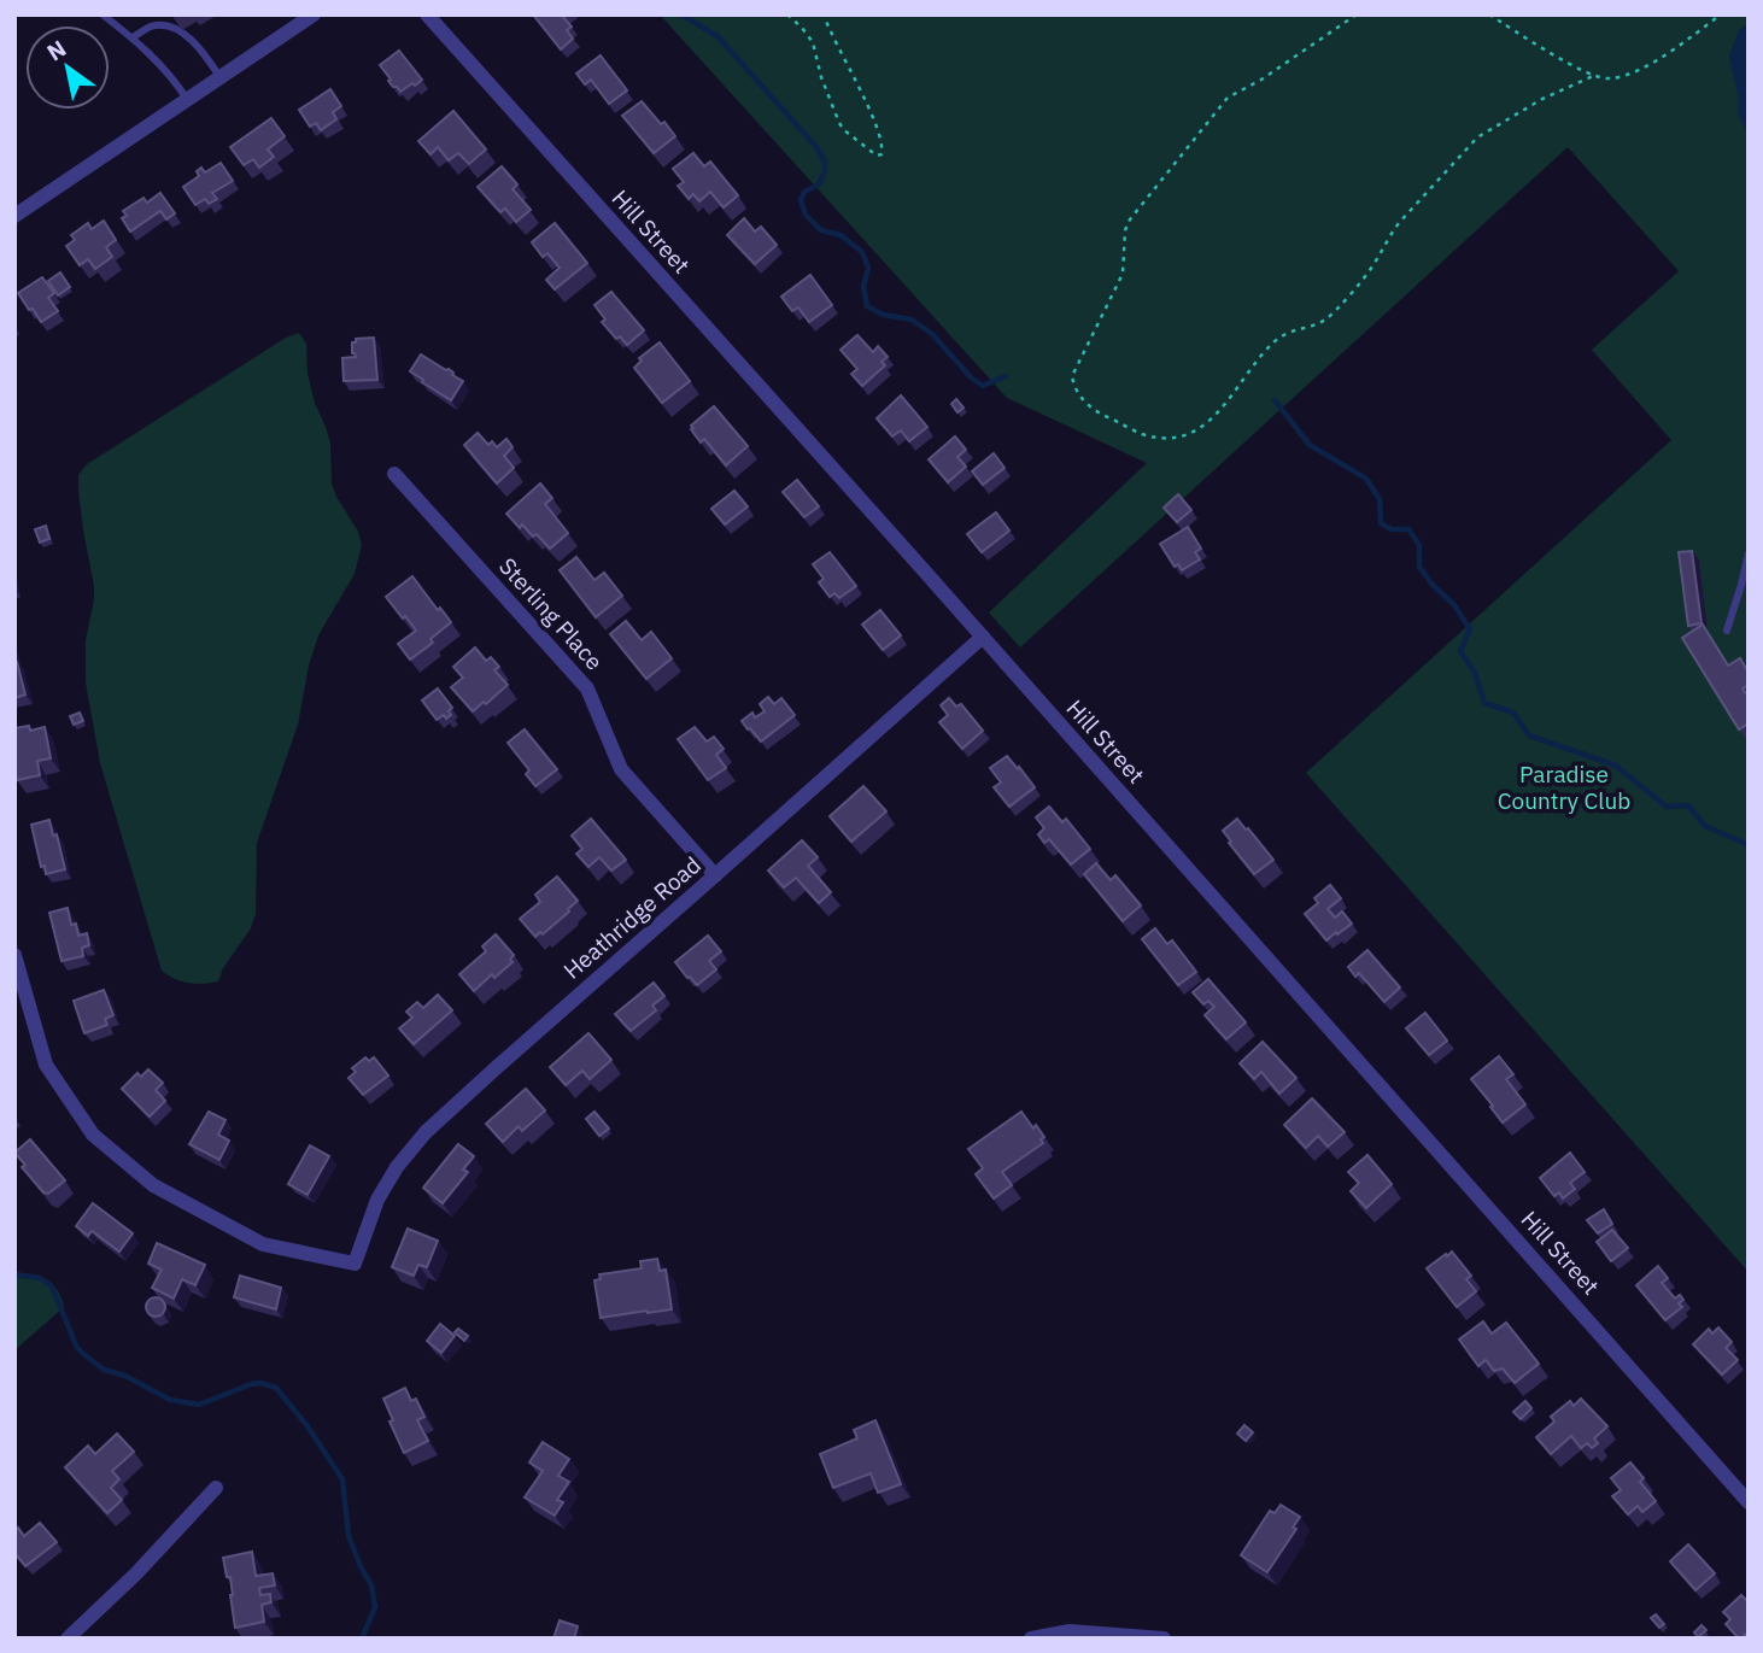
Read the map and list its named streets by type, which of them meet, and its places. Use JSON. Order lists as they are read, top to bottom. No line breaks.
{"streets":{"street":["Hill Street","Sterling Place","Heathridge Road"]},"crossings":[["Hill Street","Heathridge Road"],["Sterling Place","Heathridge Road"]],"parks":["Paradise Country Club"],"north":"top left"}
